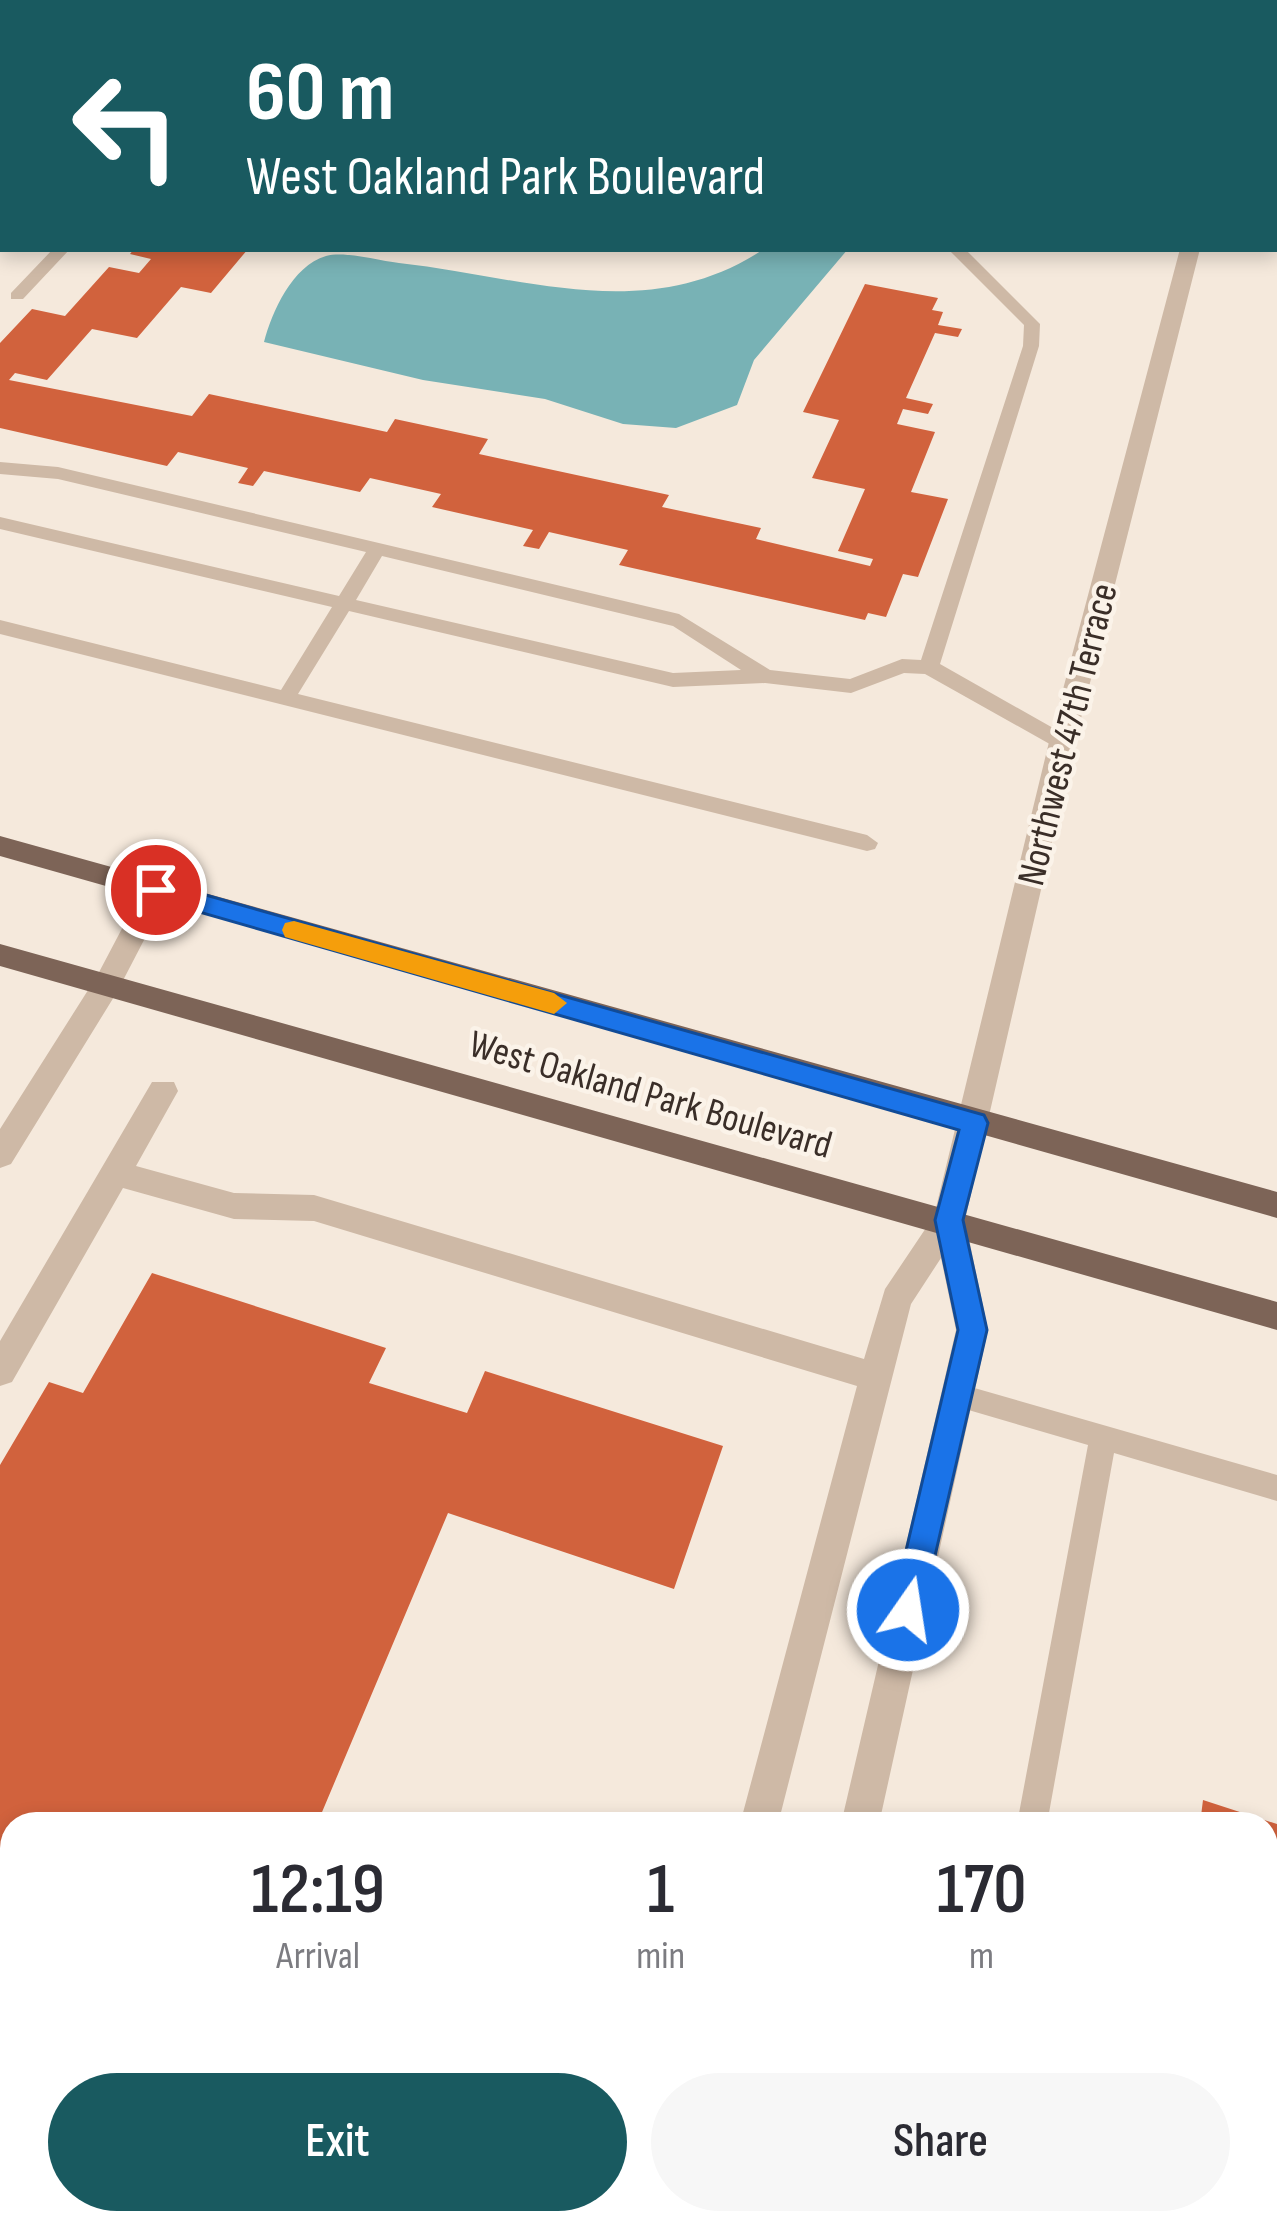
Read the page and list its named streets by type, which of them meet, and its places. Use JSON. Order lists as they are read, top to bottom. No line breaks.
{"streets":{"main road":["West Oakland Park Boulevard"],"street":["Northwest 47th Terrace"]},"crossings":[["Northwest 47th Terrace","West Oakland Park Boulevard"]],"page":{"turn":["60 m","West Oakland Park Boulevard"],"eta":["12:19","Arrival","1","min","170","m"],"buttons":["Exit","Share"]}}
